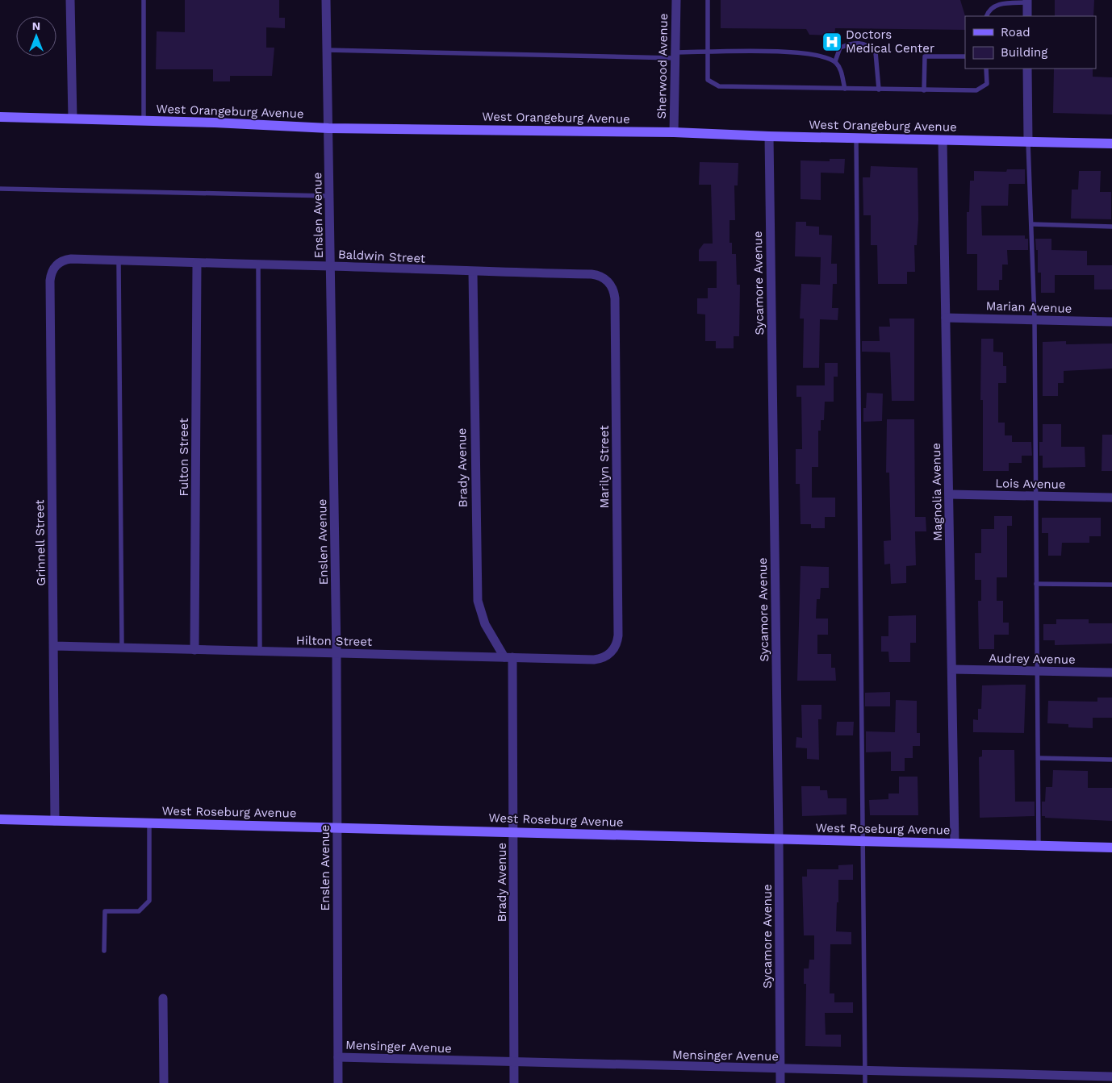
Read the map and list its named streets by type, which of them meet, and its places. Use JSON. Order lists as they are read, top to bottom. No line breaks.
{"streets":{"street":["Sherwood Avenue","West Orangeburg Avenue","Enslen Avenue","Baldwin Street","Sycamore Avenue","Marian Avenue","Fulton Street","Marilyn Street","Brady Avenue","Lois Avenue","Magnolia Avenue","Grinnell Street","Hilton Street","Audrey Avenue","West Roseburg Avenue","Mensinger Avenue"]},"crossings":[["Sherwood Avenue","West Orangeburg Avenue"],["West Orangeburg Avenue","Enslen Avenue"],["West Orangeburg Avenue","Sycamore Avenue"],["West Orangeburg Avenue","Magnolia Avenue"],["Enslen Avenue","Baldwin Street"],["Enslen Avenue","Hilton Street"],["Enslen Avenue","West Roseburg Avenue"],["Enslen Avenue","Mensinger Avenue"],["Baldwin Street","Fulton Street"],["Baldwin Street","Marilyn Street"],["Baldwin Street","Brady Avenue"],["Baldwin Street","Grinnell Street"],["Sycamore Avenue","West Roseburg Avenue"],["Sycamore Avenue","Mensinger Avenue"],["Marian Avenue","Magnolia Avenue"],["Fulton Street","Hilton Street"],["Marilyn Street","Hilton Street"],["Brady Avenue","Hilton Street"],["Brady Avenue","West Roseburg Avenue"],["Brady Avenue","Mensinger Avenue"],["Lois Avenue","Magnolia Avenue"],["Magnolia Avenue","Audrey Avenue"],["Magnolia Avenue","West Roseburg Avenue"],["Grinnell Street","Hilton Street"],["Grinnell Street","West Roseburg Avenue"]],"places":{"hospital":["Doctors Medical Center"]},"legend":["Road","Building"],"north":"top"}
